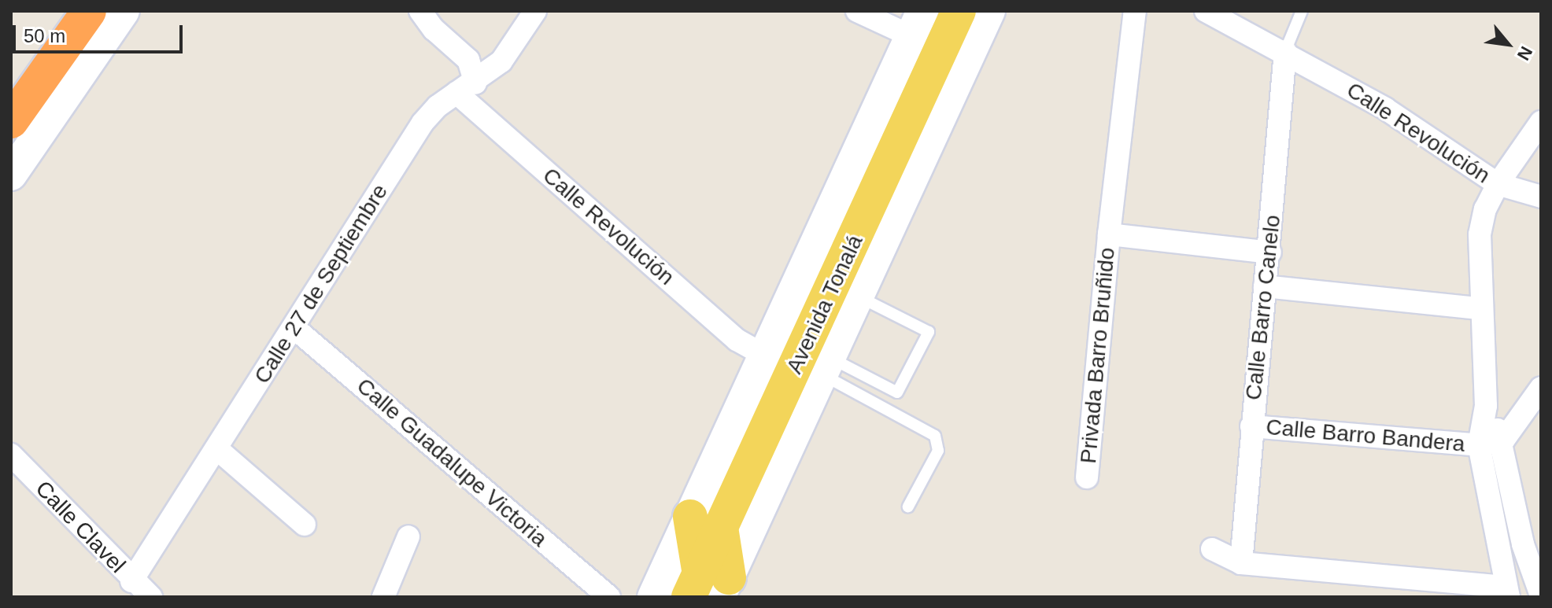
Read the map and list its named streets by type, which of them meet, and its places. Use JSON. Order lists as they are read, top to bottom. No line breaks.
{"streets":{"main road":["Avenida Tonalá"],"street":["Calle Revolución","Calle 27 de Septiembre","Calle Barro Canelo","Privada Barro Bruñido","Calle Barro Bandera","Calle Guadalupe Victoria","Calle Clavel"]},"crossings":[["Calle Revolución","Calle 27 de Septiembre"],["Calle Revolución","Avenida Tonalá"],["Calle Revolución","Calle Barro Canelo"],["Calle Revolución","Calle Barro Bandera"],["Calle 27 de Septiembre","Calle Guadalupe Victoria"],["Calle 27 de Septiembre","Calle Clavel"],["Calle Barro Canelo","Calle Barro Bandera"]],"scale_bar":"50 m","north":"bottom right"}
